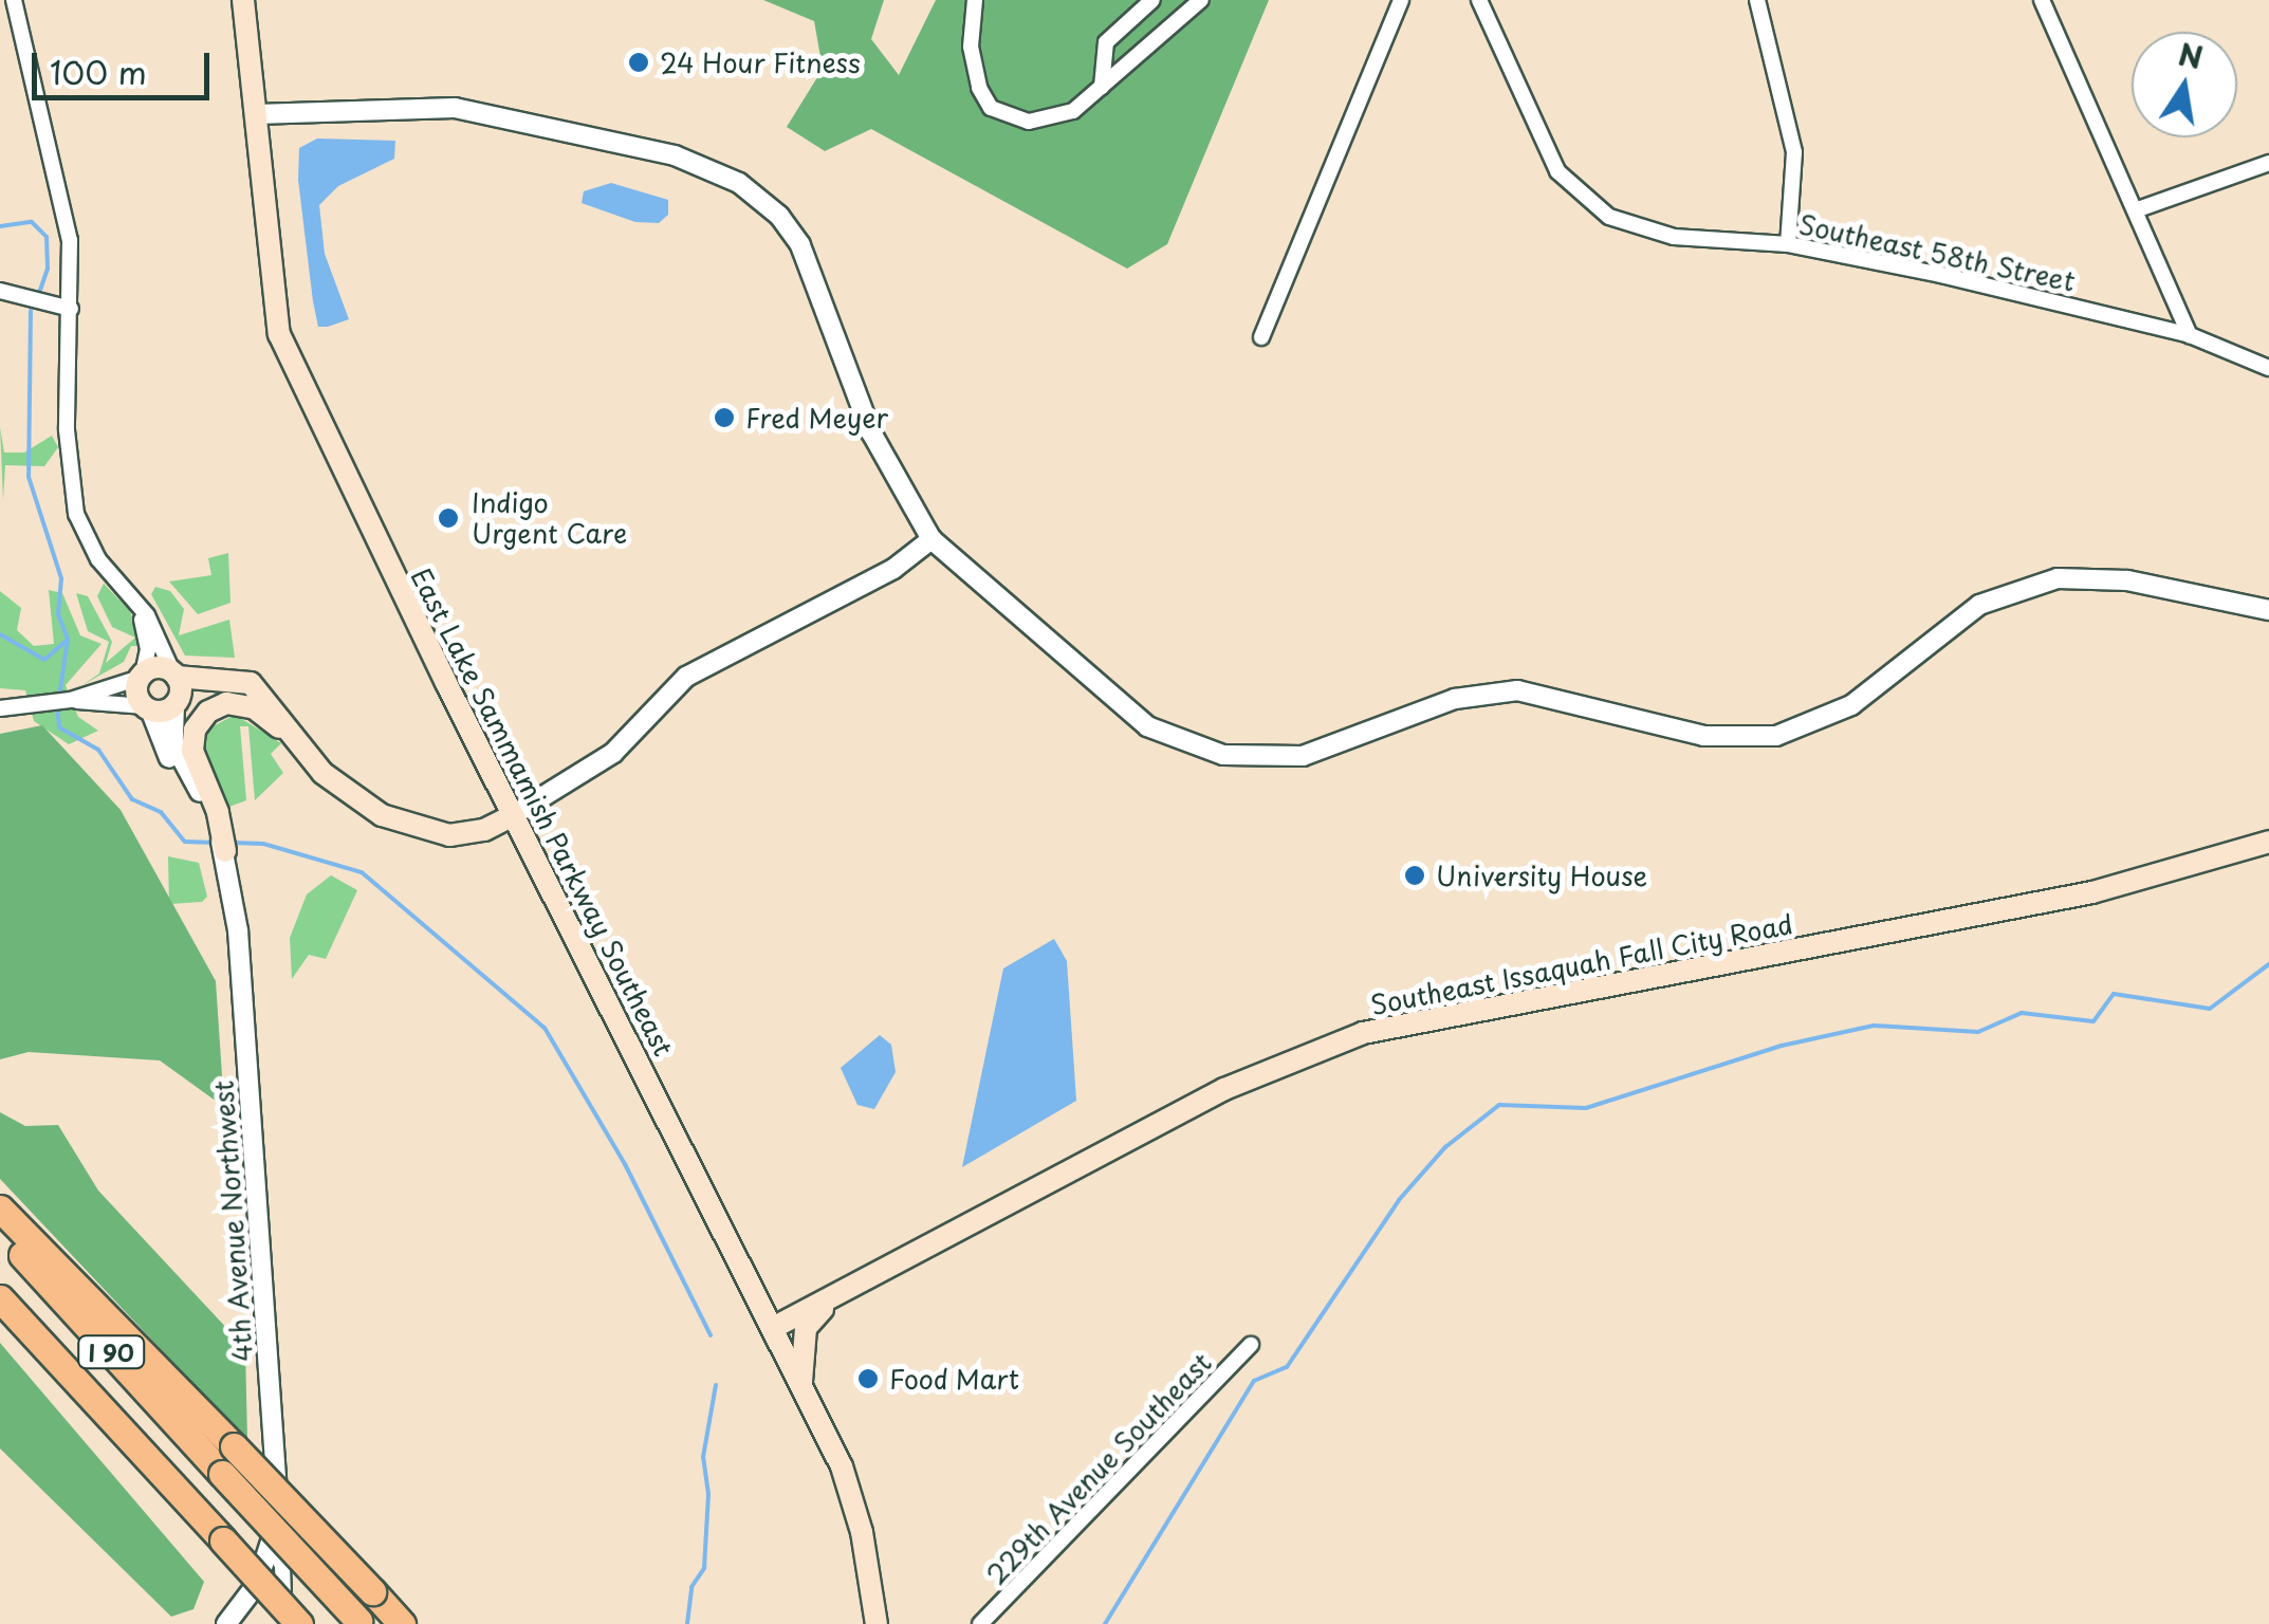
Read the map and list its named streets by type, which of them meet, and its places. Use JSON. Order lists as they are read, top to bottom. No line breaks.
{"streets":{"highway":["I 90"],"main road":["East Lake Sammamish Parkway Southeast","Southeast Issaquah Fall City Road"],"street":["Southeast 58th Street","4th Avenue Northwest","229th Avenue Southeast"]},"crossings":[["East Lake Sammamish Parkway Southeast","Southeast Issaquah Fall City Road"]],"places":["24 Hour Fitness","Fred Meyer","Indigo Urgent Care","University House","Food Mart"],"scale_bar":"100 m","north":"top"}
